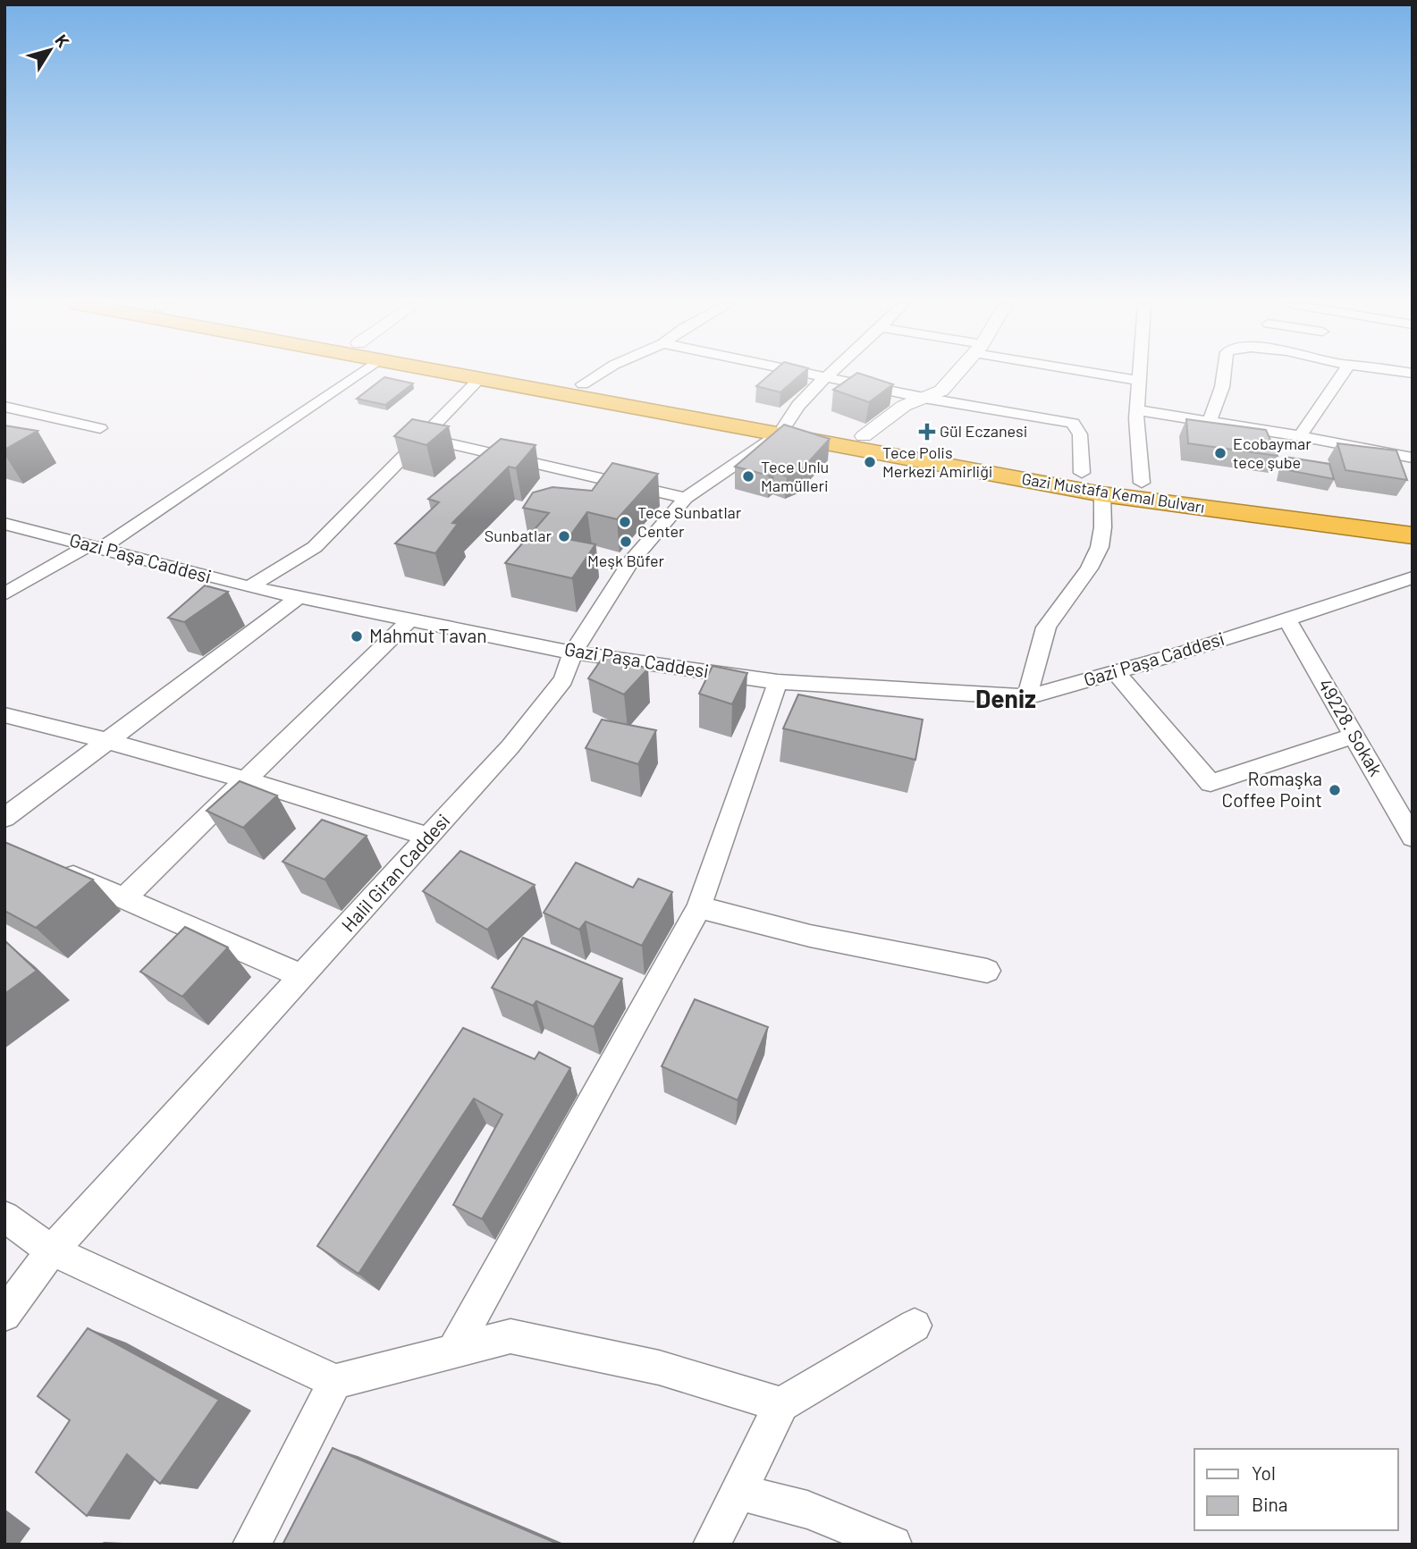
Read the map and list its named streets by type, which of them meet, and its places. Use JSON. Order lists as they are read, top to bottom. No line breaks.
{"streets":{"highway":["Gazi Mustafa Kemal Bulvarı"],"street":["Gazi Paşa Caddesi","49228. Sokak","Halil Giran Caddesi"]},"crossings":[["Gazi Mustafa Kemal Bulvarı","Halil Giran Caddesi"],["Gazi Paşa Caddesi","49228. Sokak"],["Gazi Paşa Caddesi","Halil Giran Caddesi"]],"districts":["Deniz"],"places":{"health":["Gül Eczanesi"],"other":["Ecobaymar tece şube","Tece Polis Merkezi Amirliği","Tece Unlu Mamülleri","Tece Sunbatlar Center","Sunbatlar","Meşk Büfer","Mahmut Tavan","Romaşka Coffee Point"]},"legend":["Yol","Bina"],"north":"top right"}
